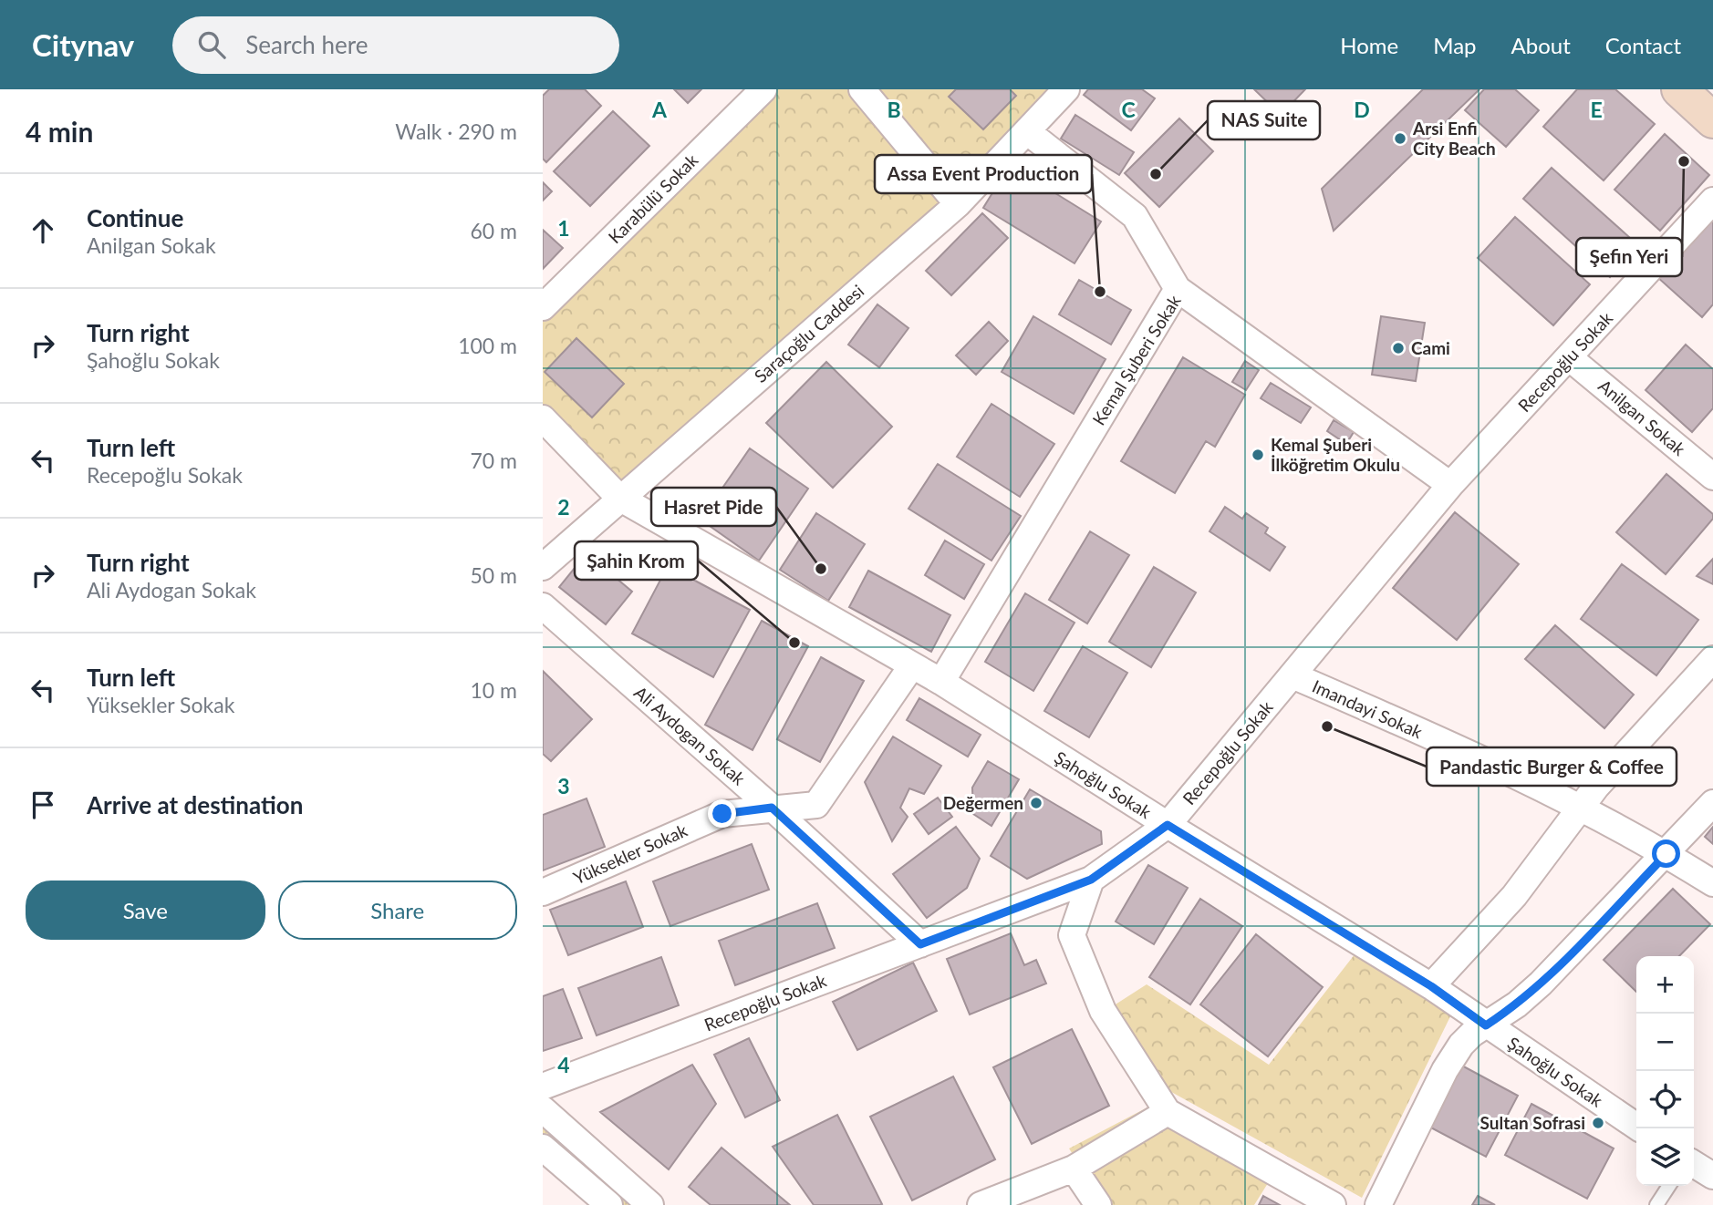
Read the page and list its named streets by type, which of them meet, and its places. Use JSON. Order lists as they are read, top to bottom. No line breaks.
{"streets":{"street":["Karabülü Sokak","Saraçoğlu Caddesi","Kemal Şuberi Sokak","Recepoğlu Sokak","Anilgan Sokak","Imandayi Sokak","Ali Aydogan Sokak","Şahoğlu Sokak","Yüksekler Sokak"]},"crossings":[["Saraçoğlu Caddesi","Şahoğlu Sokak"],["Kemal Şuberi Sokak","Recepoğlu Sokak"],["Kemal Şuberi Sokak","Şahoğlu Sokak"],["Recepoğlu Sokak","Anilgan Sokak"],["Recepoğlu Sokak","Imandayi Sokak"],["Recepoğlu Sokak","Ali Aydogan Sokak"],["Recepoğlu Sokak","Şahoğlu Sokak"],["Ali Aydogan Sokak","Yüksekler Sokak"],["Şahoğlu Sokak","Yüksekler Sokak"]],"places":["Arsi Enfi City Beach","Şefin Yeri","NAS Suite","Assa Event Production","Cami","Kemal Şuberi İlköğretim Okulu","Hasret Pide","Şahin Krom","Pandastic Burger & Coffee","Değermen","Sultan Sofrasi"],"page":{"header":"Citynav","search":"Search here","nav":["Home","Map","About","Contact"],"heading":["4 min","Walk · 290 m"],"list":[["Continue","Anilgan Sokak","60 m"],["Turn right","Şahoğlu Sokak","100 m"],["Turn left","Recepoğlu Sokak","70 m"],["Turn right","Ali Aydogan Sokak","50 m"],["Turn left","Yüksekler Sokak","10 m"],"Arrive at destination"],"buttons":["Save","Share"],"map_buttons":["+","−"]},"grid":{"columns":["A","B","C","D","E"],"rows":["1","2","3","4"]}}
